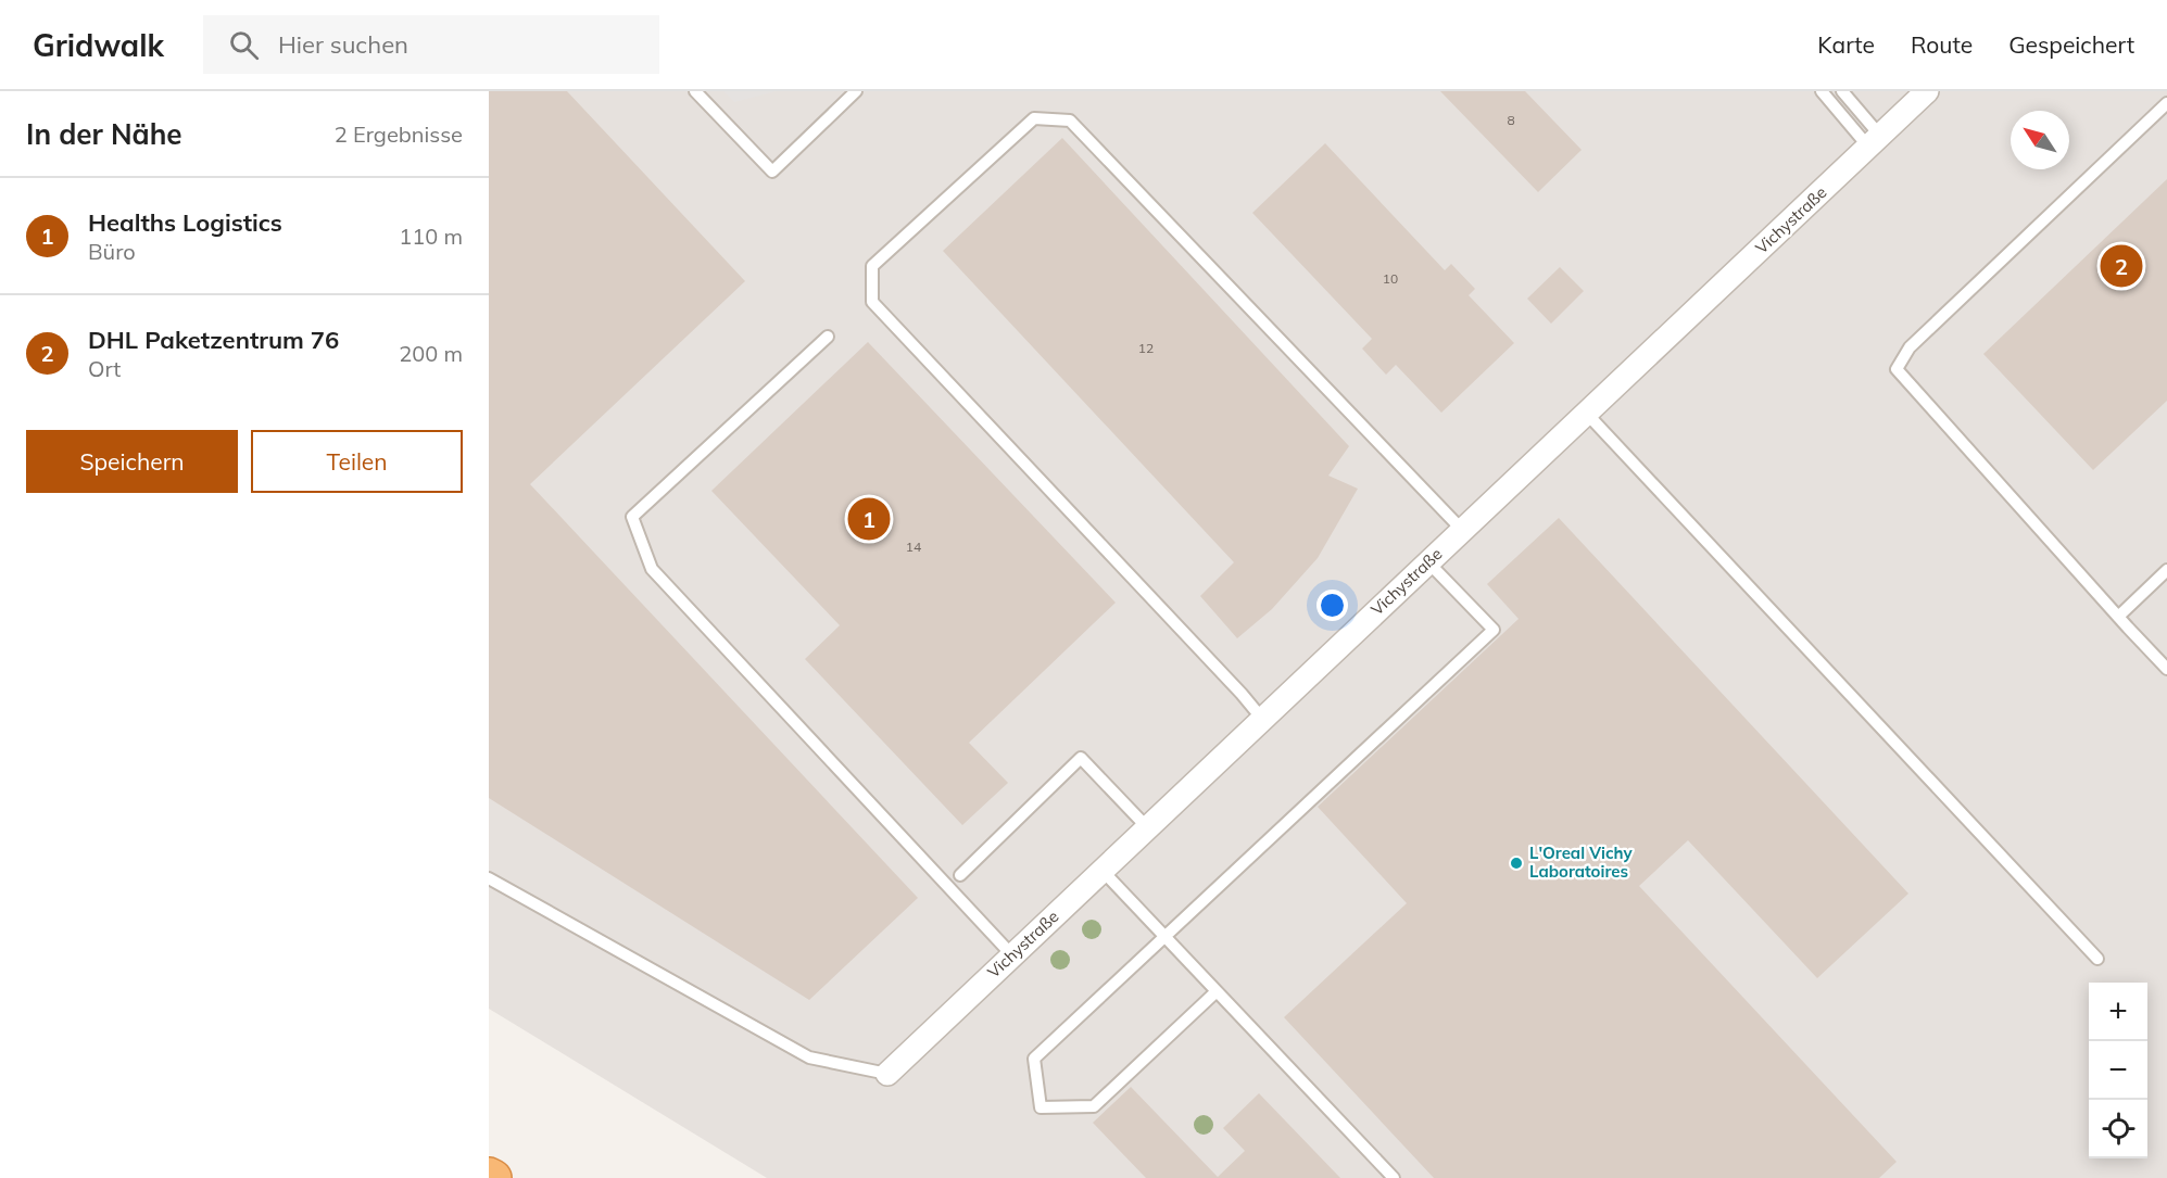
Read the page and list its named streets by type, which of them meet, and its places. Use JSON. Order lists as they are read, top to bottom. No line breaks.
{"streets":{"street":["Vichystraße"]},"places":["L'Oreal Vichy Laboratoires"],"house_numbers":["8","10","12","14"],"north":"top left","page":{"header":"Gridwalk","search":"Hier suchen","nav":["Karte","Route","Gespeichert"],"heading":["In der Nähe","2 Ergebnisse"],"list":[{"mark":"1","name":"Healths Logistics","note":"Büro","value":"110 m"},{"mark":"2","name":"DHL Paketzentrum 76","note":"Ort","value":"200 m"}],"pins":["2","1"],"buttons":["Speichern","Teilen"],"map_buttons":["+","−"]}}
